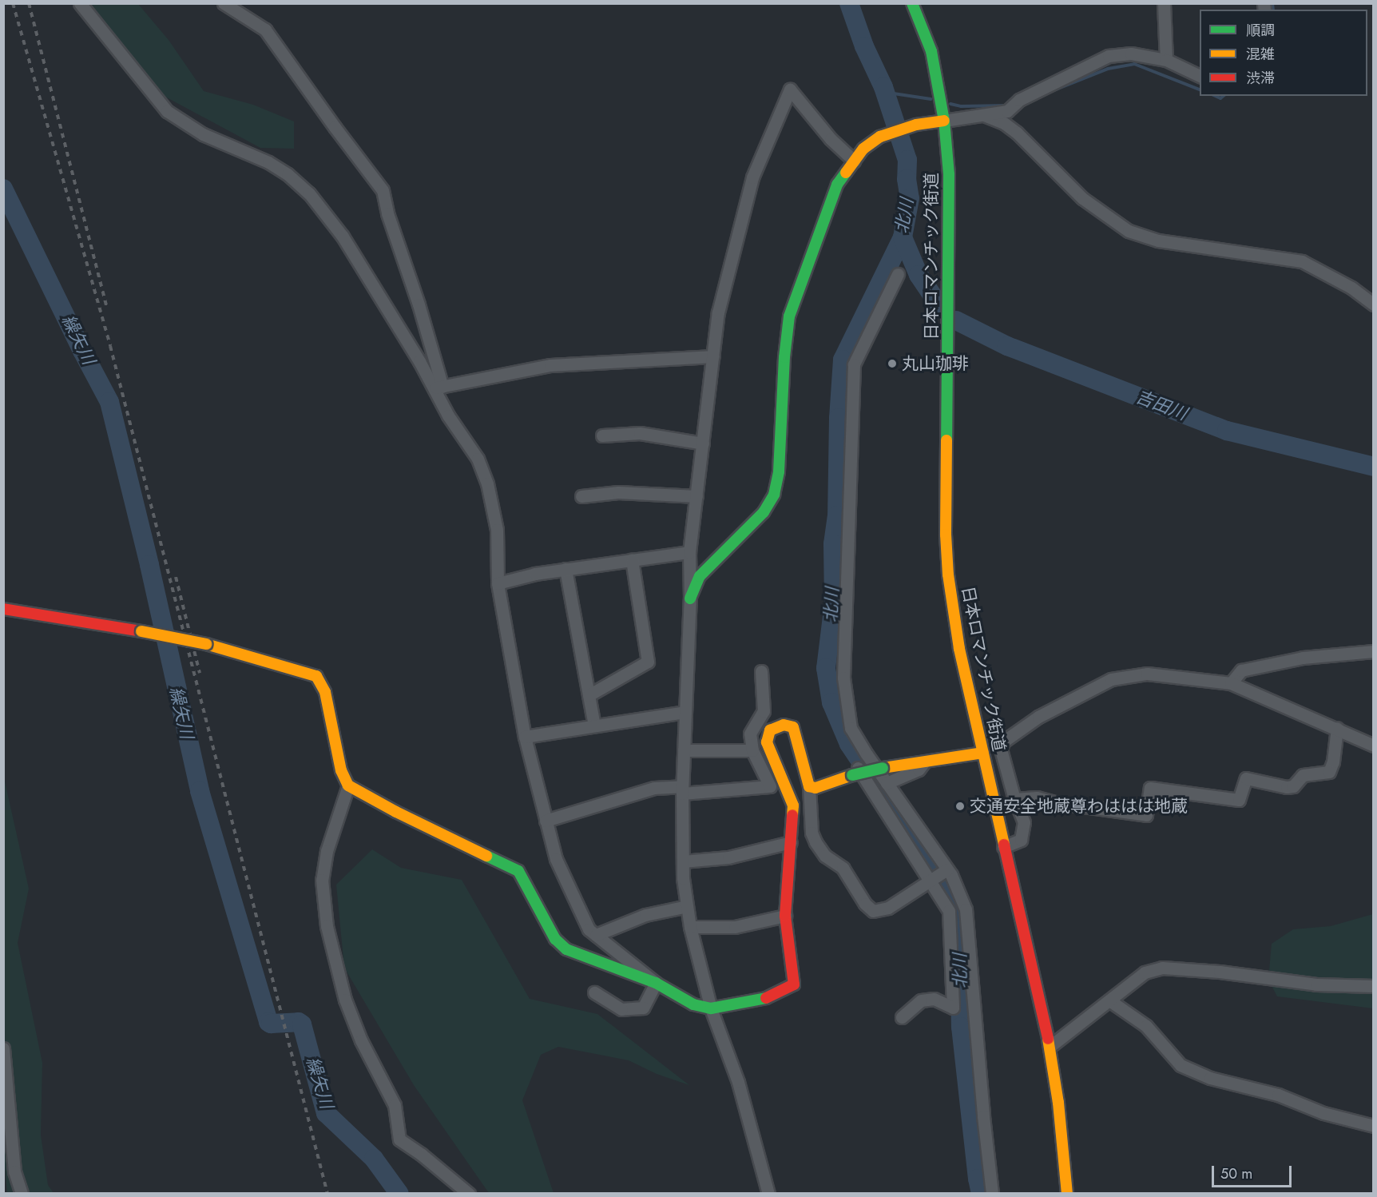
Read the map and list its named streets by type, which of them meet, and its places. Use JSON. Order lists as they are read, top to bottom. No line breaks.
{"streets":{"main road":["日本ロマンチック街道"]},"water":["北川","繰矢川","吉田川"],"places":["丸山珈琲","交通安全地蔵尊わははは地蔵"],"legend":["順調","混雑","渋滞"],"scale_bar":"50 m"}
